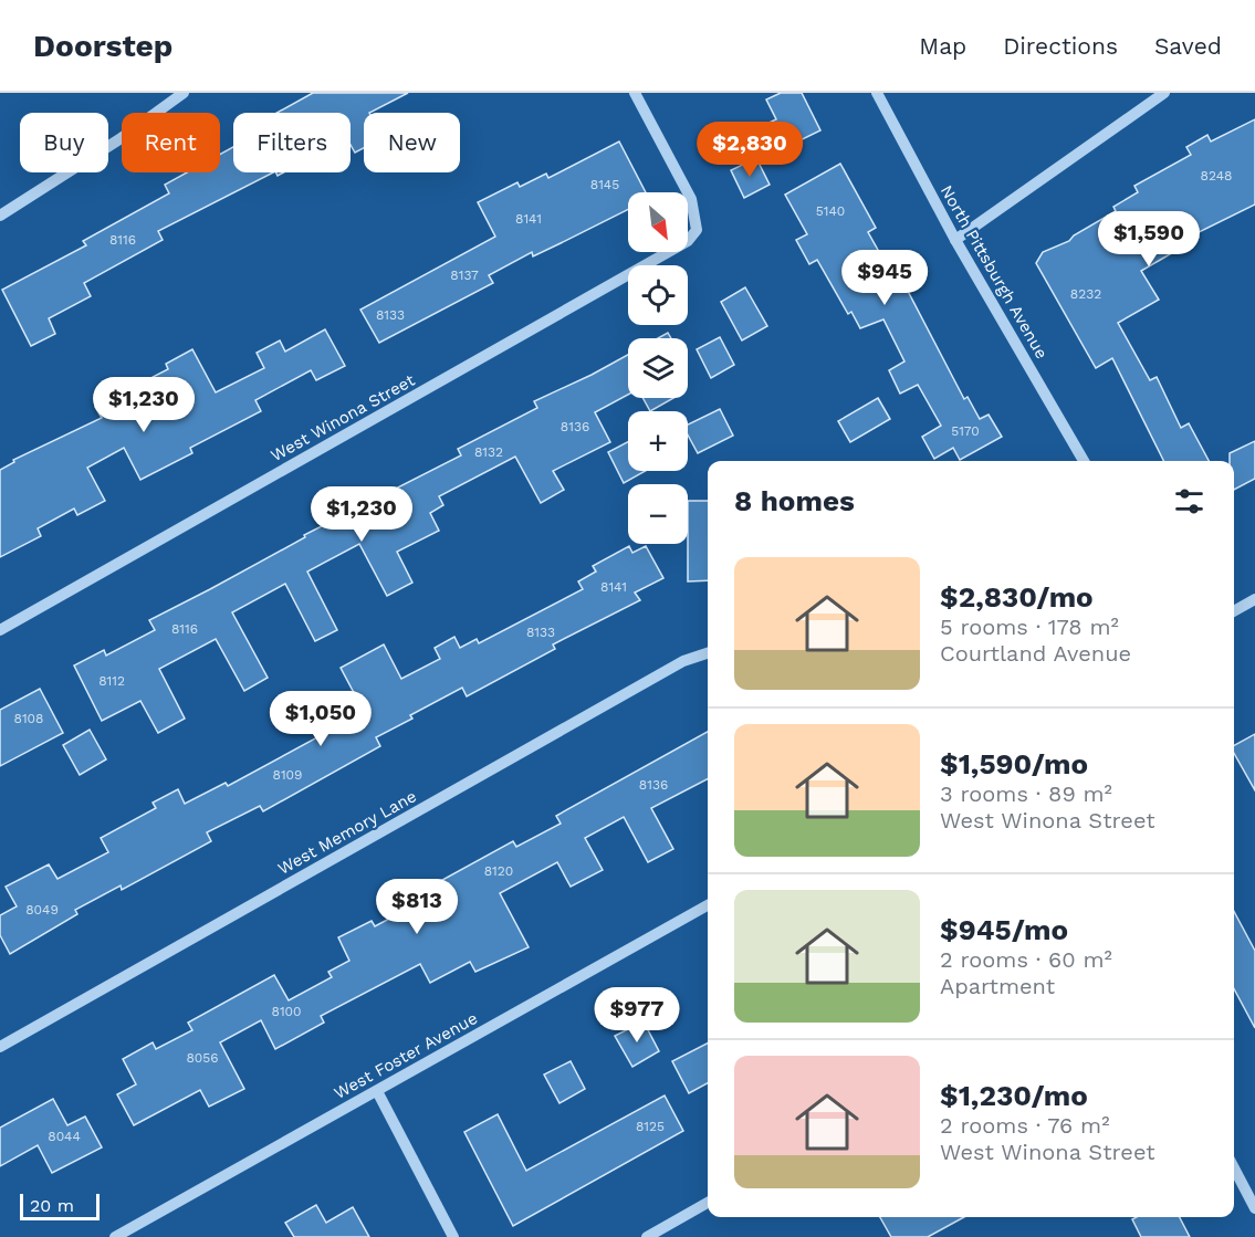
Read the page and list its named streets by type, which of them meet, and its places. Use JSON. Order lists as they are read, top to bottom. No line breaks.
{"streets":{"street":["North Pittsburgh Avenue","West Winona Street","West Memory Lane","West Foster Avenue"]},"house_numbers":["8248","8145","5140","8141","8116","8137","8232","8133","8136","5170","8132","8141","8116","8133","8112","8108","8109","8136","8120","8049","8100","8056","8125","8044"],"scale_bar":"20 m","north":"bottom right","page":{"header":"Doorstep","nav":["Map","Directions","Saved"],"chip":["Buy","Rent","Filters","New"],"price":["$2,830","$1,590","$945","$1,230","$1,230","$1,050","$813","$977"],"map_buttons":["+","−"],"heading":"8 homes","list":[{"name":"$2,830/mo","note":"5 rooms · 178 m² · Courtland Avenue"},{"name":"$1,590/mo","note":"3 rooms · 89 m² · West Winona Street"},{"name":"$945/mo","note":"2 rooms · 60 m² · Apartment"},{"name":"$1,230/mo","note":"2 rooms · 76 m² · West Winona Street"}],"scale":"20 m"}}
